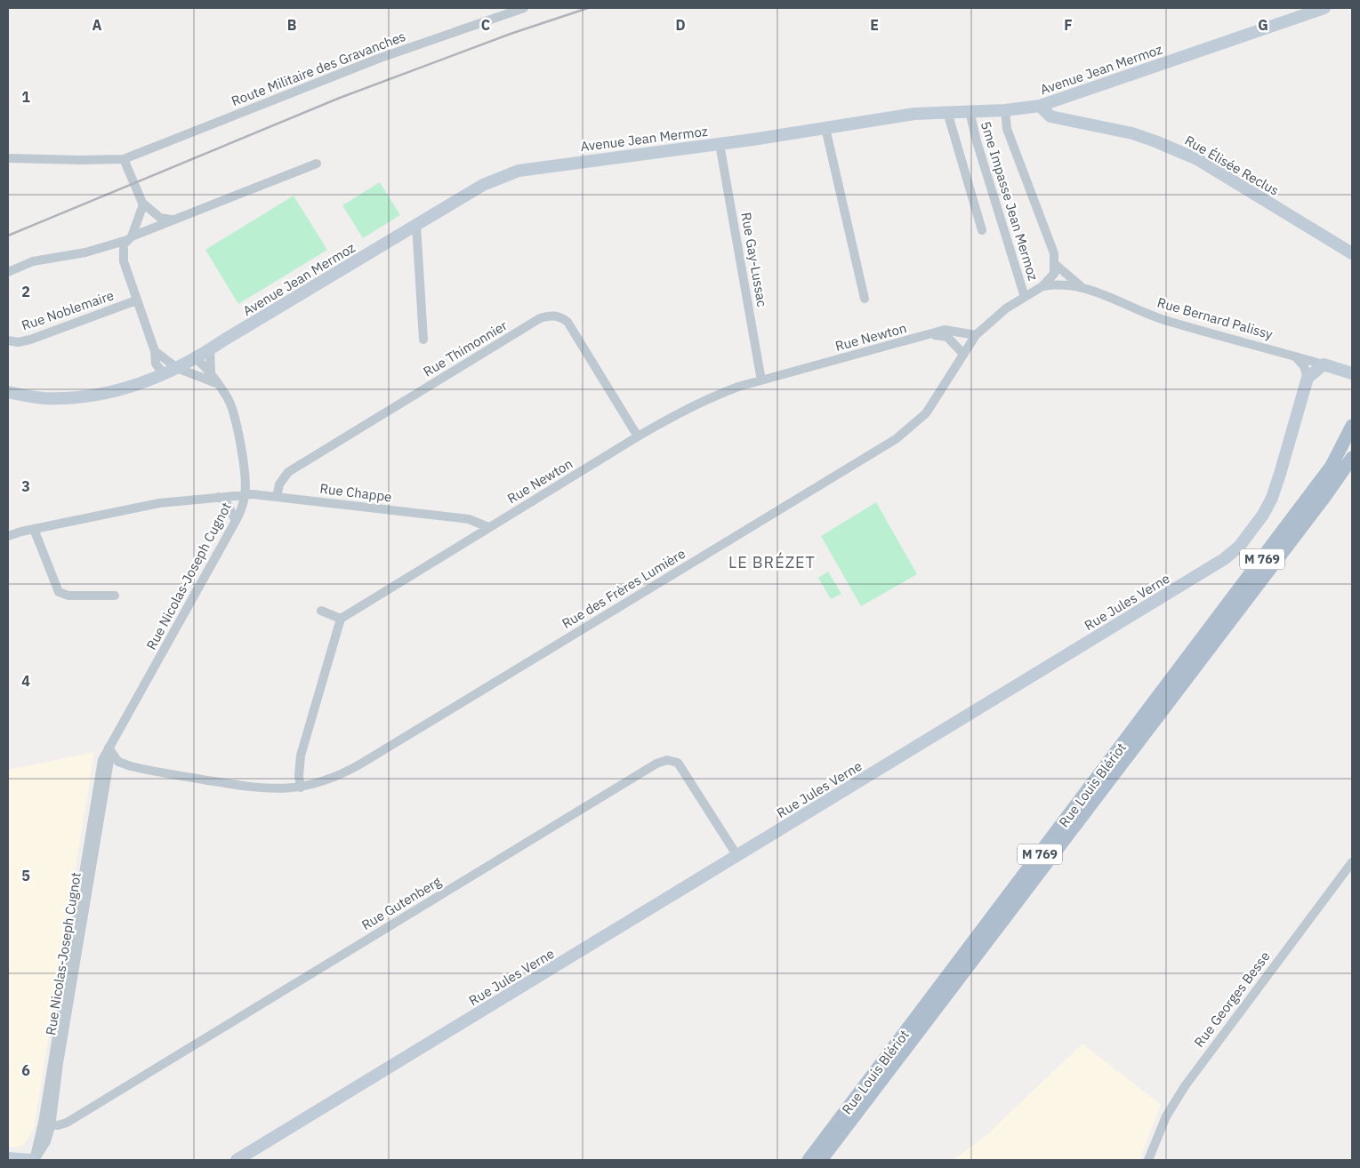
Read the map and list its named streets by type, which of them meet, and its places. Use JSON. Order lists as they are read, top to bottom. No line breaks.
{"streets":{"main road":["Avenue Jean Mermoz","Rue Élisée Reclus","Rue Bernard Palissy","M 769","Rue Jules Verne","Rue Louis Blériot"],"street":["Route Militaire des Gravanches","5me Impasse Jean Mermoz","Rue Gay-Lussac","Rue Noblemaire","Rue Newton","Rue Thimonnier","Rue Chappe","Rue Nicolas-Joseph Cugnot","Rue des Frères Lumière","Rue Gutenberg","Rue Georges Besse"]},"crossings":[["Avenue Jean Mermoz","Rue Élisée Reclus"],["Avenue Jean Mermoz","5me Impasse Jean Mermoz"],["Avenue Jean Mermoz","Rue Gay-Lussac"],["Avenue Jean Mermoz","Rue Nicolas-Joseph Cugnot"],["5me Impasse Jean Mermoz","Rue des Frères Lumière"],["Rue Gay-Lussac","Rue Newton"],["Rue Bernard Palissy","Rue des Frères Lumière"],["Rue Newton","Rue Thimonnier"],["Rue Newton","Rue Chappe"],["Rue Newton","Rue des Frères Lumière"],["Rue Thimonnier","Rue Chappe"],["Rue Chappe","Rue Nicolas-Joseph Cugnot"],["Rue Nicolas-Joseph Cugnot","Rue des Frères Lumière"],["Rue Nicolas-Joseph Cugnot","Rue Gutenberg"],["Rue Jules Verne","Rue Gutenberg"]],"districts":["LE BRÉZET"],"grid":{"columns":["A","B","C","D","E","F","G"],"rows":["1","2","3","4","5","6"]}}
